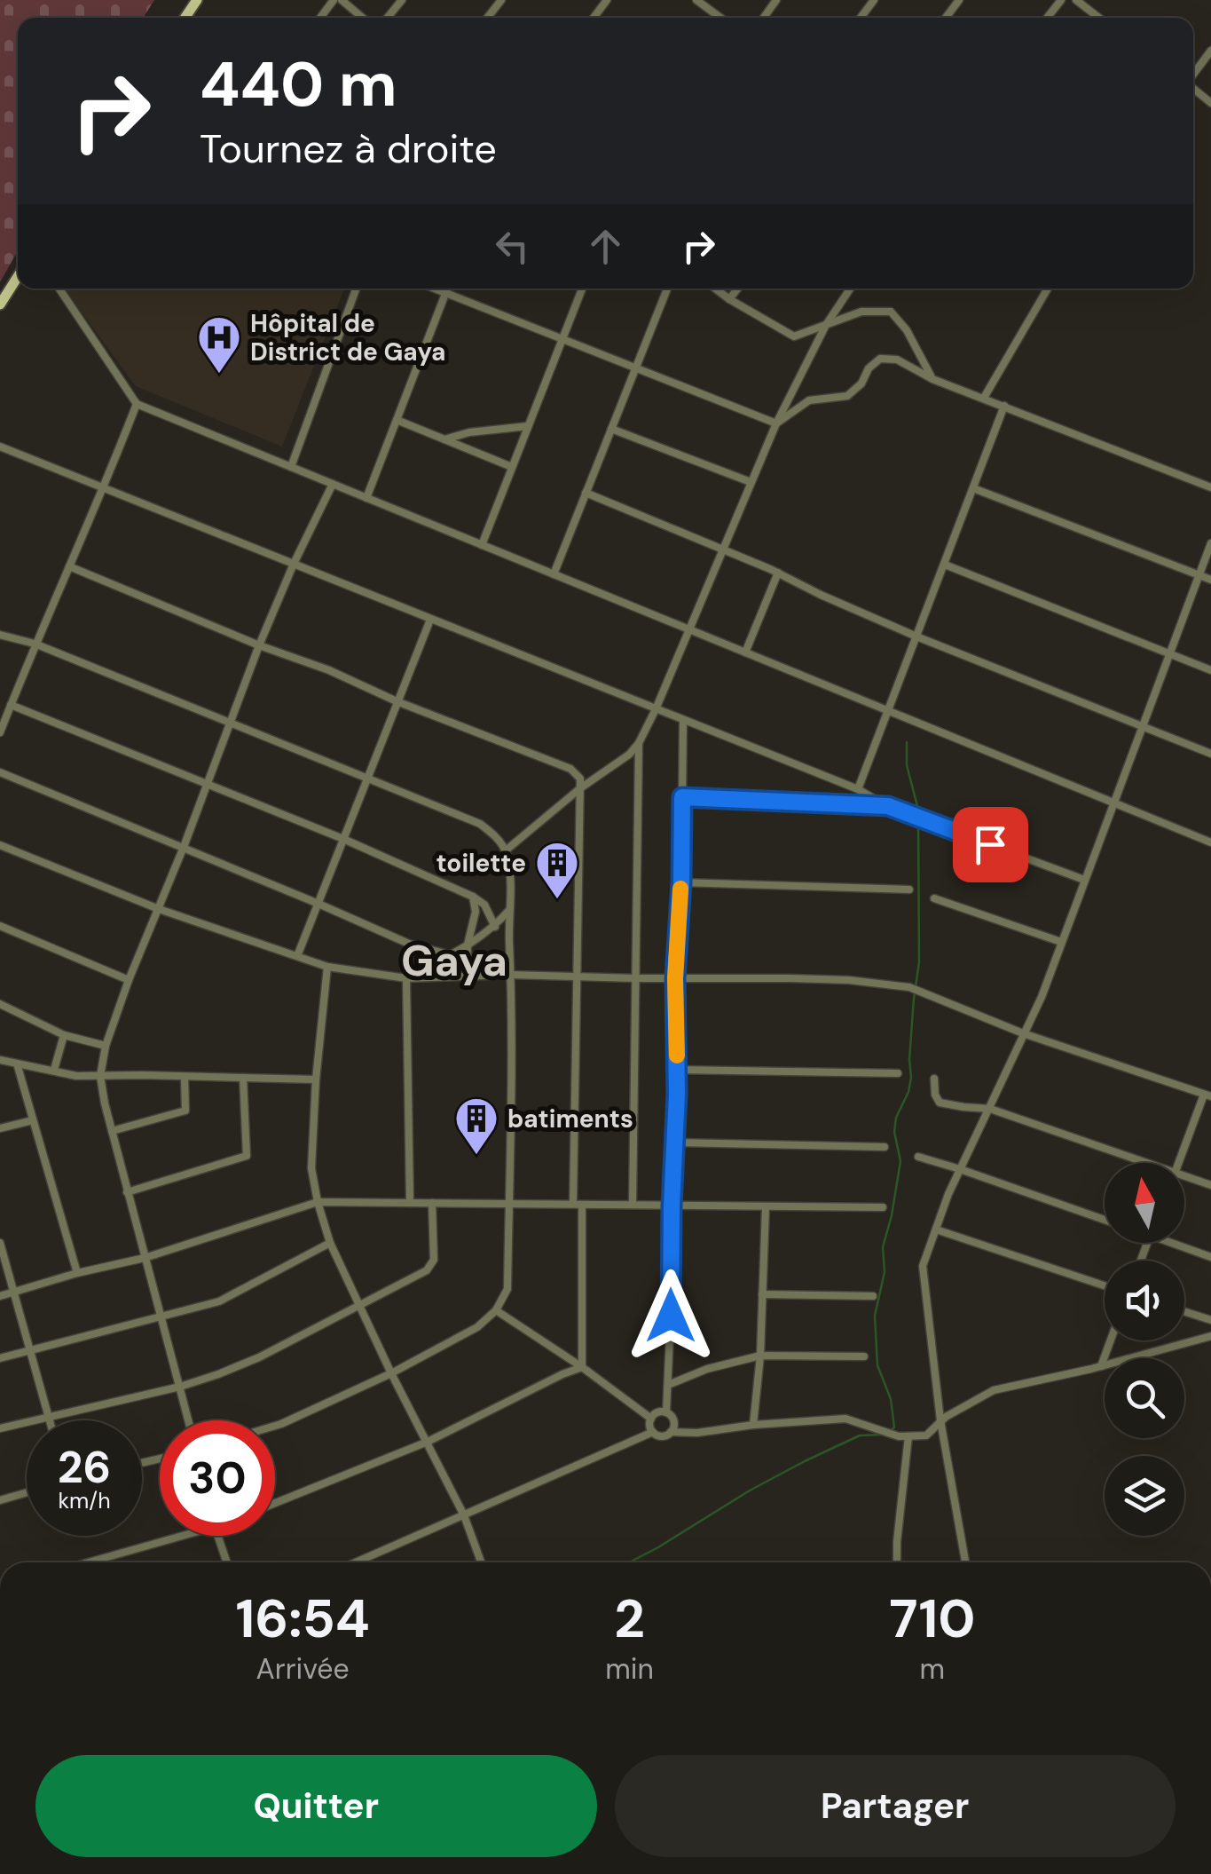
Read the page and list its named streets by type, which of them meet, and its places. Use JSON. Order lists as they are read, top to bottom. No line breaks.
{"districts":["Gaya"],"places":{"hospital":["Hôpital de District de Gaya"],"building":["toilette","batiments"]},"north":"top","page":{"turn":["440 m","Tournez à droite"],"speed":"26 km/h","limit":"30","eta":["16:54","Arrivée","2","min","710","m"],"buttons":["Quitter","Partager"]}}
